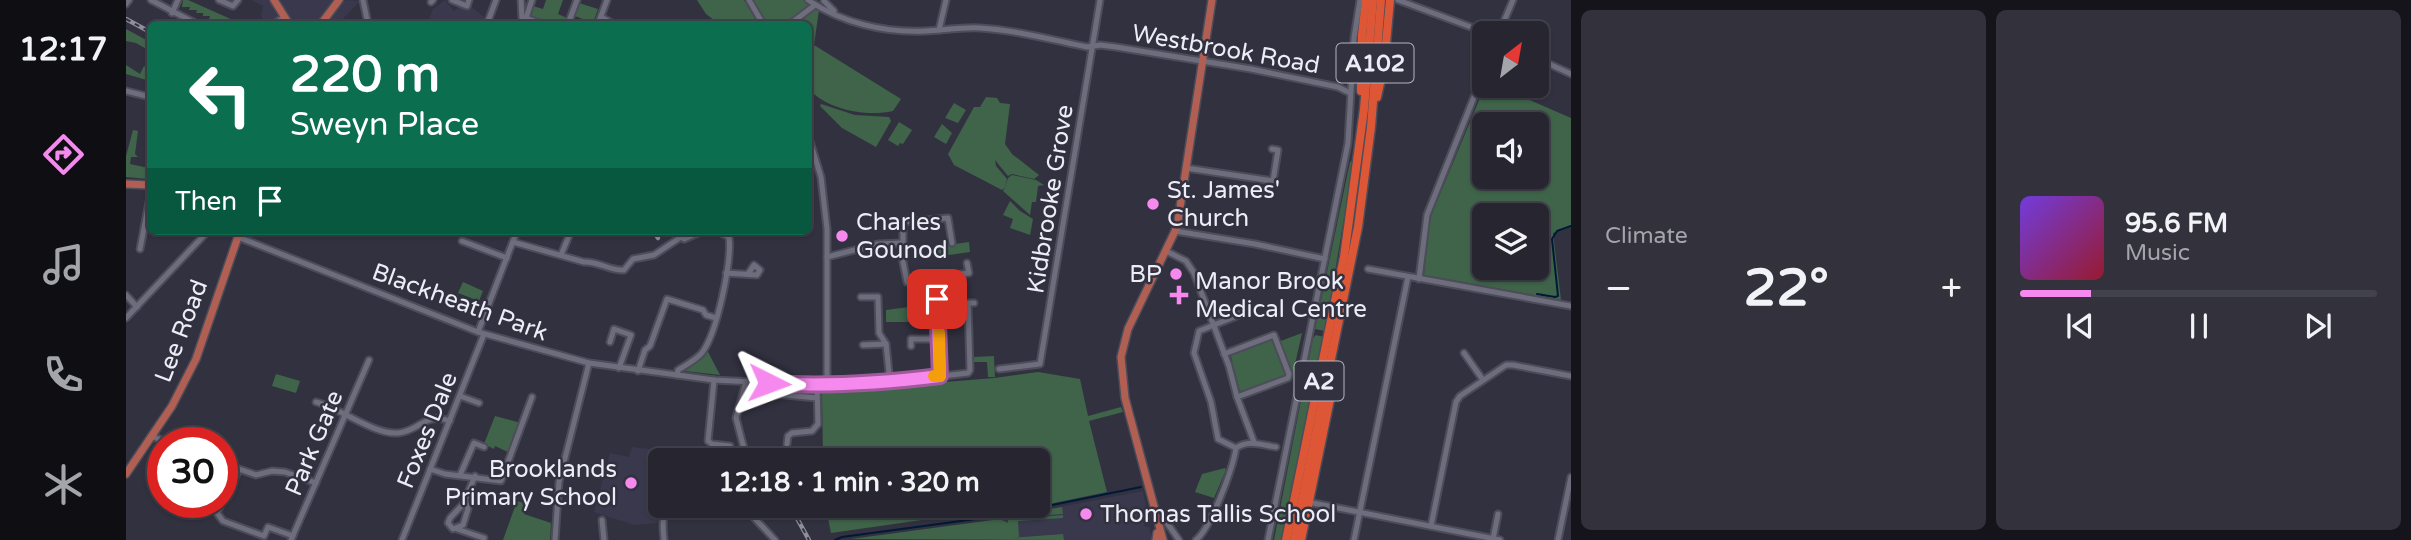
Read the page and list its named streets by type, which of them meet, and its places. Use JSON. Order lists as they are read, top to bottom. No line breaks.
{"streets":{"highway":["A102","A2"],"main road":["Lee Road"],"street":["Westbrook Road","Kidbrooke Grove","Blackheath Park","Foxes Dale","Park Gate"]},"crossings":[["Westbrook Road","Kidbrooke Grove"],["A102","A2"],["Blackheath Park","Foxes Dale"]],"places":{"other":["St. James' Church","Charles Gounod","BP","Brooklands Primary School","Thomas Tallis School"],"health":["Manor Brook Medical Centre"]},"north":"top right","page":{"tabs":"12:17","tile":"Climate","turn":["220 m","Sweyn Place"],"then":"Then","song":["95.6 FM","Music"],"heat":["−","22°","+"],"limit":"30","trip":"12:18 · 1 min · 320 m"}}
